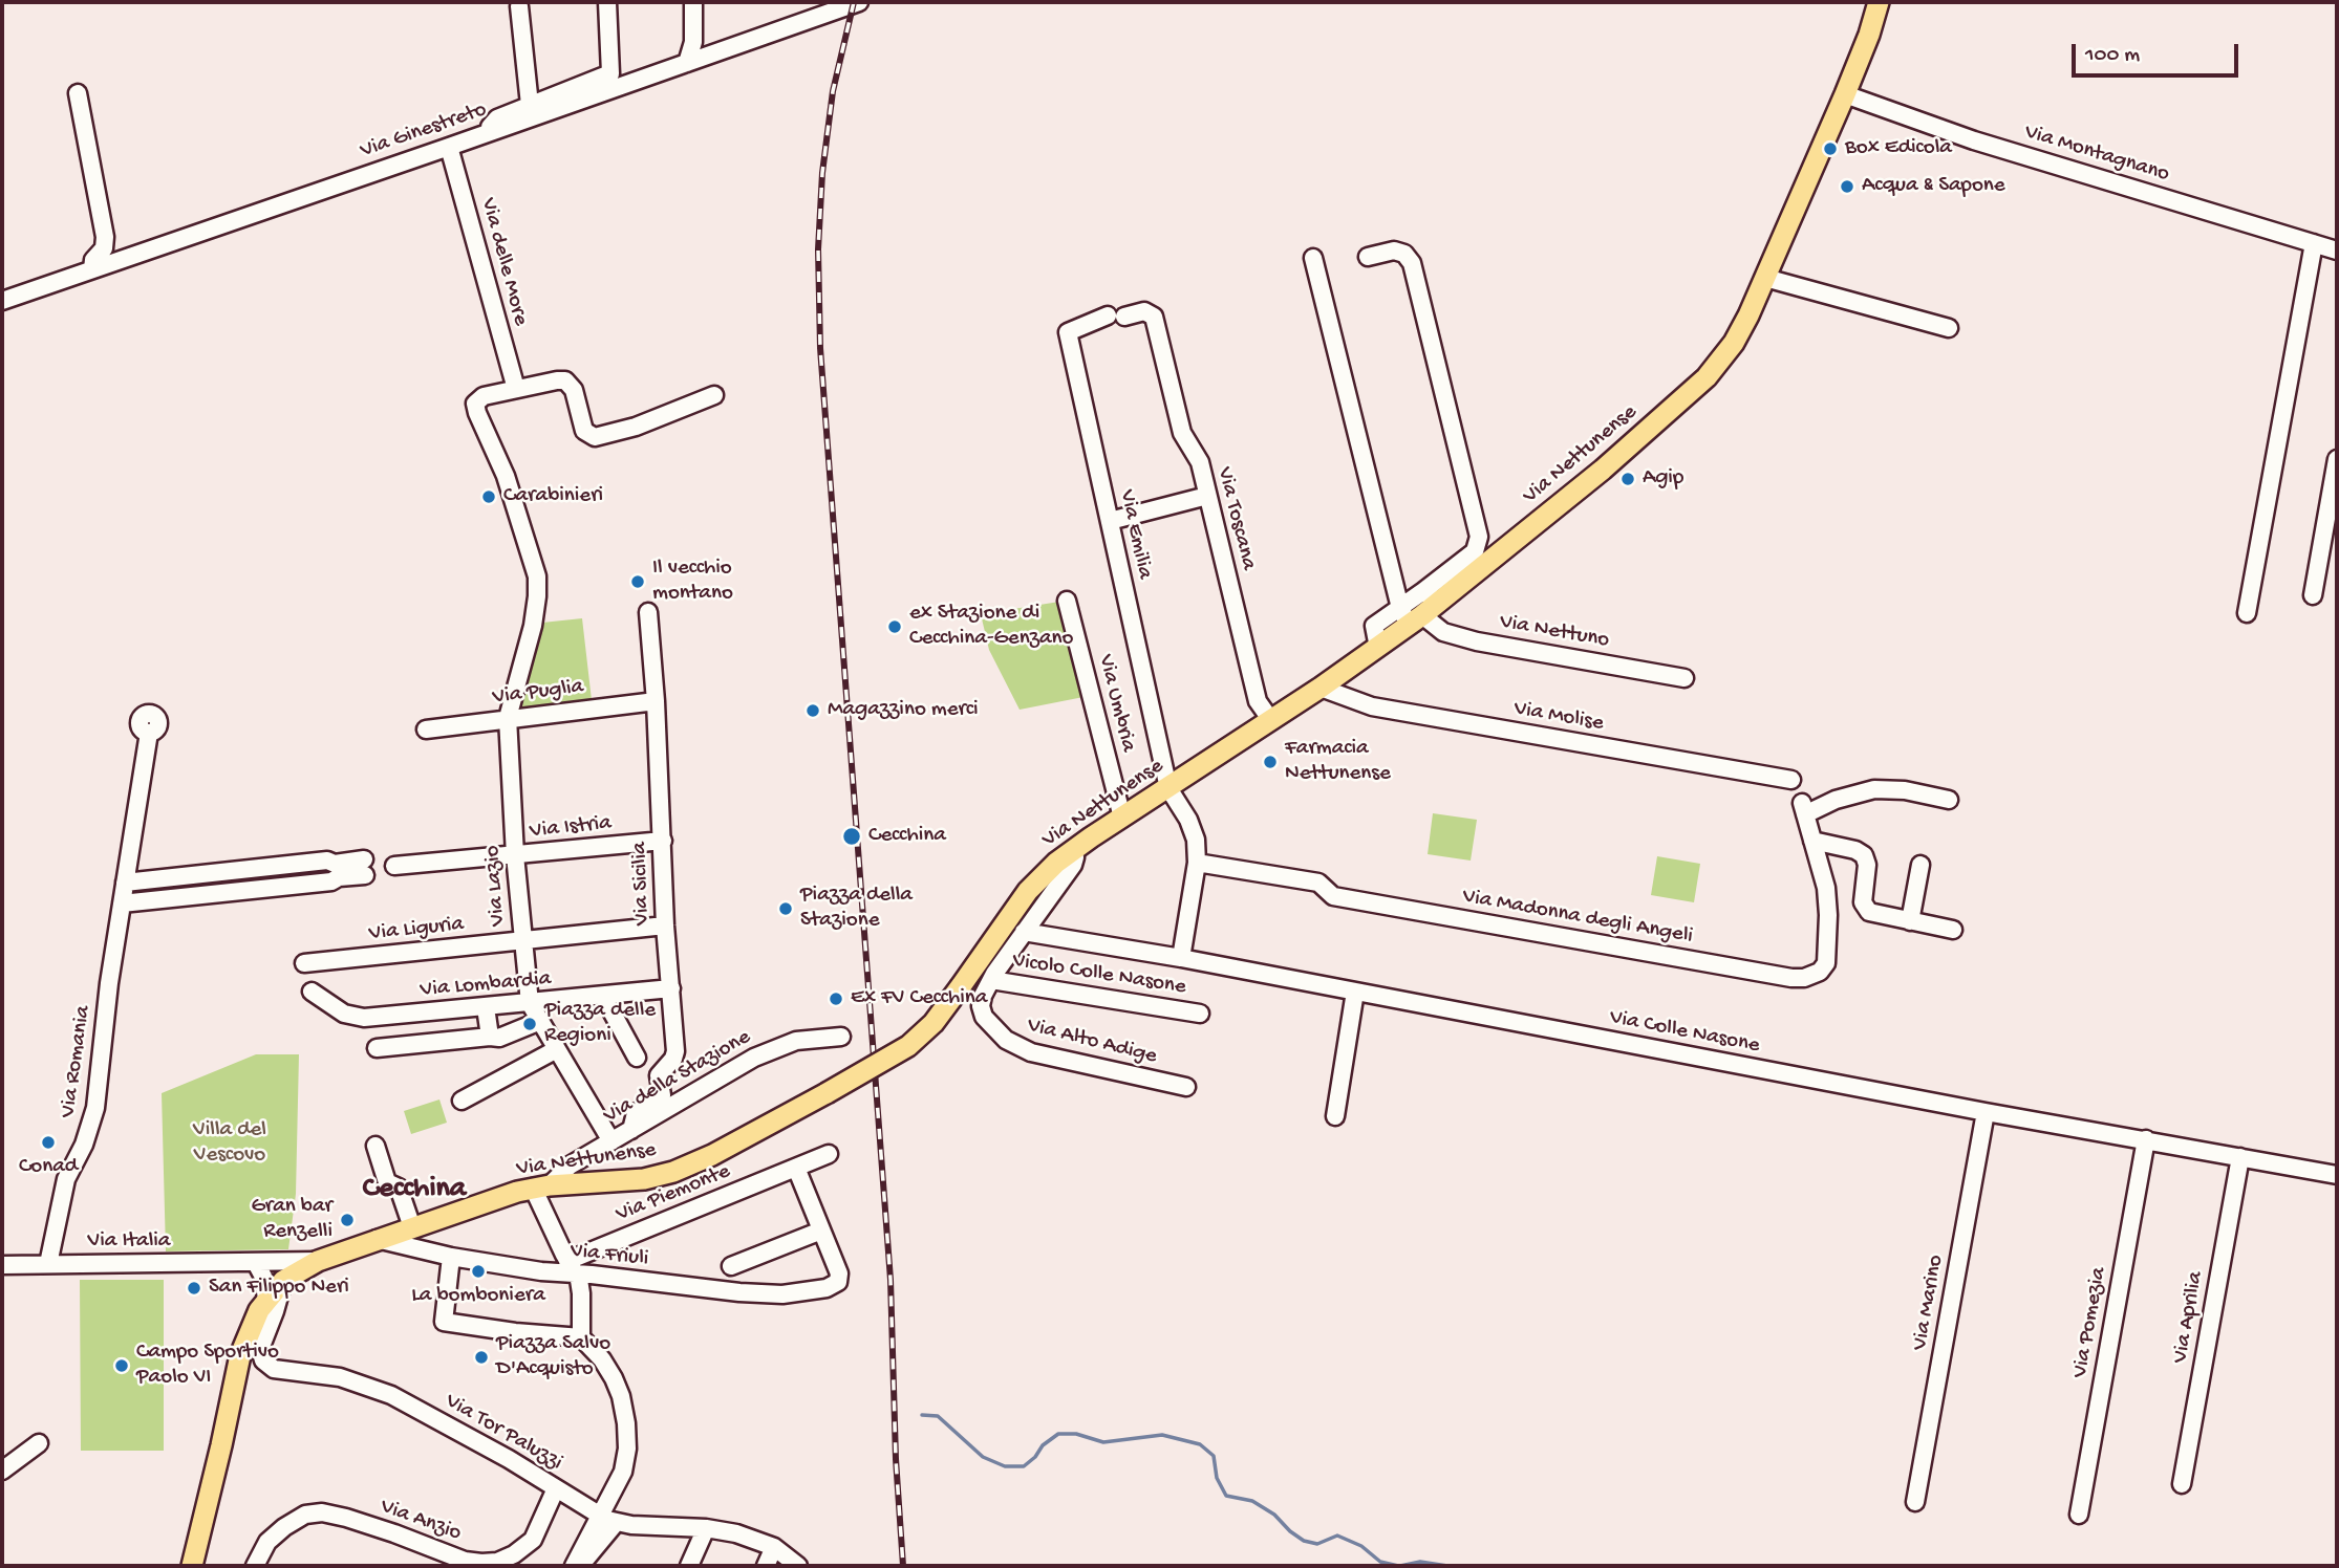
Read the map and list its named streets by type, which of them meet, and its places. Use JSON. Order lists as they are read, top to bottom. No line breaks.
{"streets":{"main road":["Via Nettunense"],"street":["Via Ginestreto","Via Montagnano","Via delle More","Via Toscana","Via Emilia","Via Nettuno","Via Puglia","Via Umbria","Via Molise","Via Istria","Via Sicilia","Via Lazio","Via Madonna degli Angeli","Via Liguria","Vicolo Colle Nasone","Via Lombardia","Via Colle Nasone","Via Alto Adige","Via Romania","Via della Stazione","Via Piemonte","Via Italia","Via Friuli","Via Marino","Via Aprilia","Via Pomezia","Via Tor Paluzzi","Via Anzio"]},"crossings":[["Via Ginestreto","Via delle More"],["Via Montagnano","Via Nettunense"],["Via delle More","Via Lazio"],["Via Nettunense","Via Toscana"],["Via Nettunense","Via Emilia"],["Via Nettunense","Via Nettuno"],["Via Nettunense","Via Umbria"],["Via Nettunense","Via Molise"],["Via Nettunense","Via della Stazione"],["Via Nettunense","Via Italia"],["Via Nettunense","Via Friuli"],["Via Nettunense","Via Tor Paluzzi"],["Via Toscana","Via Emilia"],["Via Puglia","Via Sicilia"],["Via Puglia","Via Lazio"],["Via Istria","Via Sicilia"],["Via Istria","Via Lazio"],["Via Sicilia","Via Liguria"],["Via Sicilia","Via Lombardia"],["Via Sicilia","Via della Stazione"],["Via Lazio","Via Liguria"],["Via Lazio","Via Lombardia"],["Via Lazio","Via della Stazione"],["Vicolo Colle Nasone","Via Alto Adige"],["Via Colle Nasone","Via Marino"],["Via Colle Nasone","Via Aprilia"],["Via Colle Nasone","Via Pomezia"],["Via Romania","Via Italia"],["Via Piemonte","Via Friuli"],["Via Tor Paluzzi","Via Anzio"]],"districts":["Cecchina"],"parks":["Villa del Vescovo"],"places":["Box Edicola","Acqua & Sapone","Agip","Carabinieri","Il vecchio montano","ex Stazione di Cecchina-Genzano","Magazzino merci","Farmacia Nettunense","Cecchina","Piazza della Stazione","Ex FV Cecchina","Piazza delle Regioni","Conad","Gran bar Renzelli","La bomboniera","San Filippo Neri","Piazza Salvo D'Acquisto","Campo Sportivo Paolo VI"],"scale_bar":"100 m"}
